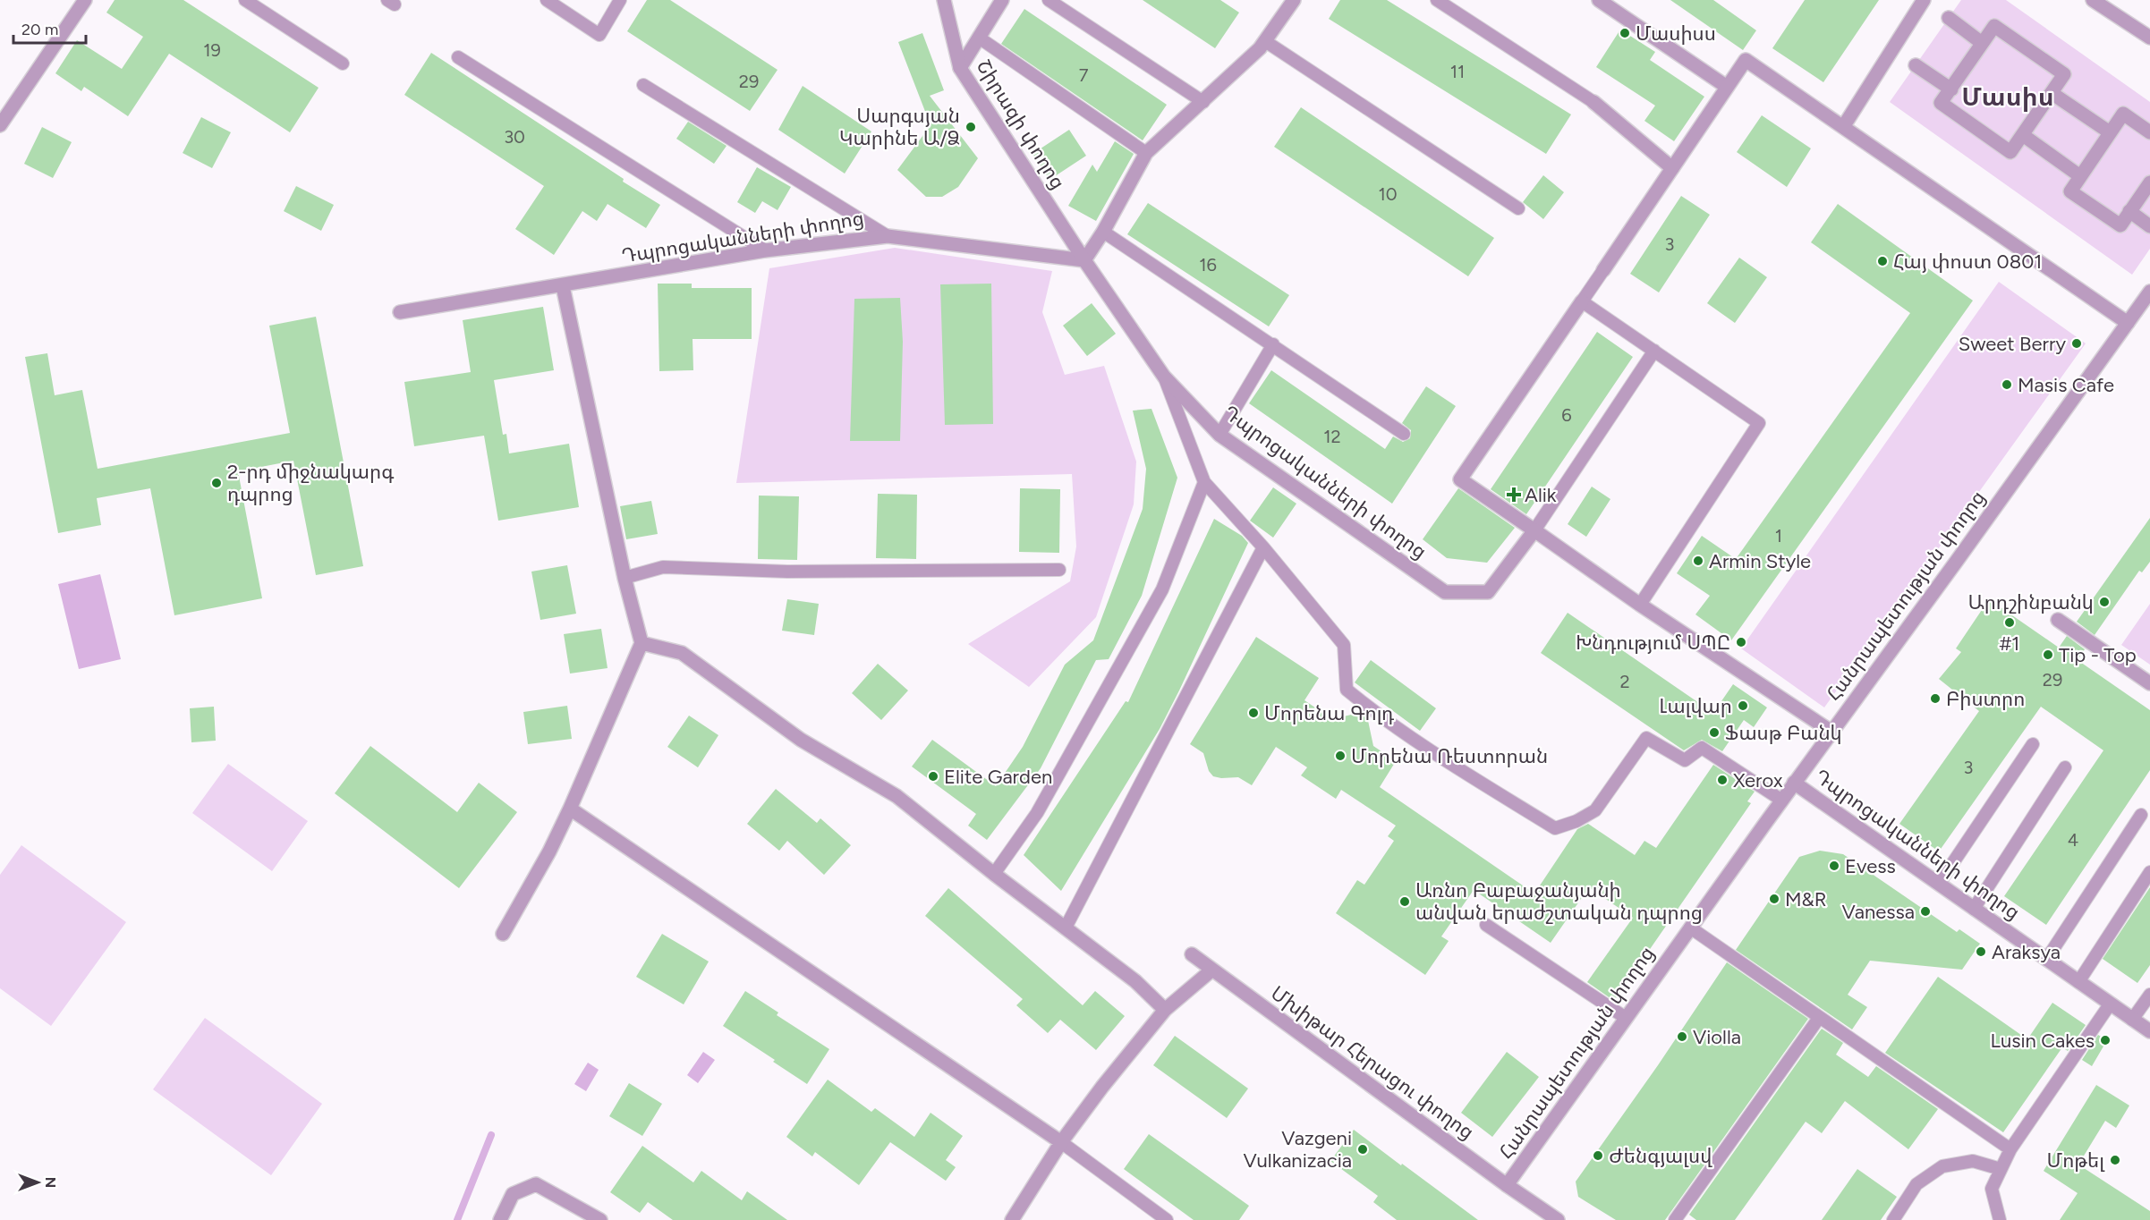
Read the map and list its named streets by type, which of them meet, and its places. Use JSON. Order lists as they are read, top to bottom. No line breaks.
{"streets":{"street":["Շիրազի փողոց","Դպրոցականների փողոց","Հանրապետության փողոց","Մխիթար Հերացու փողոց"]},"crossings":[["Շիրազի փողոց","Դպրոցականների փողոց"],["Դպրոցականների փողոց","Հանրապետության փողոց"],["Հանրապետության փողոց","Մխիթար Հերացու փողոց"]],"districts":["Մասիս"],"places":{"other":["Մասիսս","Սարգսյան Կարինե Ա/Ձ","Հայ փոստ 0801","Sweet Berry","Masis Cafe","2-րդ միջնակարգ դպրոց","Armin Style","Արդշինբանկ","#1","Խնդությում ՍՊԸ","Tip - Top","Բիստրո","Լալվար","Մորենա Գոլդ","Ֆասթ Բանկ","Մորենա Ռեստորան","Elite Garden","Xerox","Evess","M&R","Առնո Բաբաջանյանի անվան երաժշտական դպրոց","Vanessa","Araksya","Violla","Lusin Cakes","Vazgeni Vulkanizacia","Ժենգյալսվ","Մոթել"],"health":["Alik"]},"house_numbers":["19","11","7","29","30","10","3","16","6","12","1","29","2","3","4"],"scale_bar":"20 m","north":"right"}
